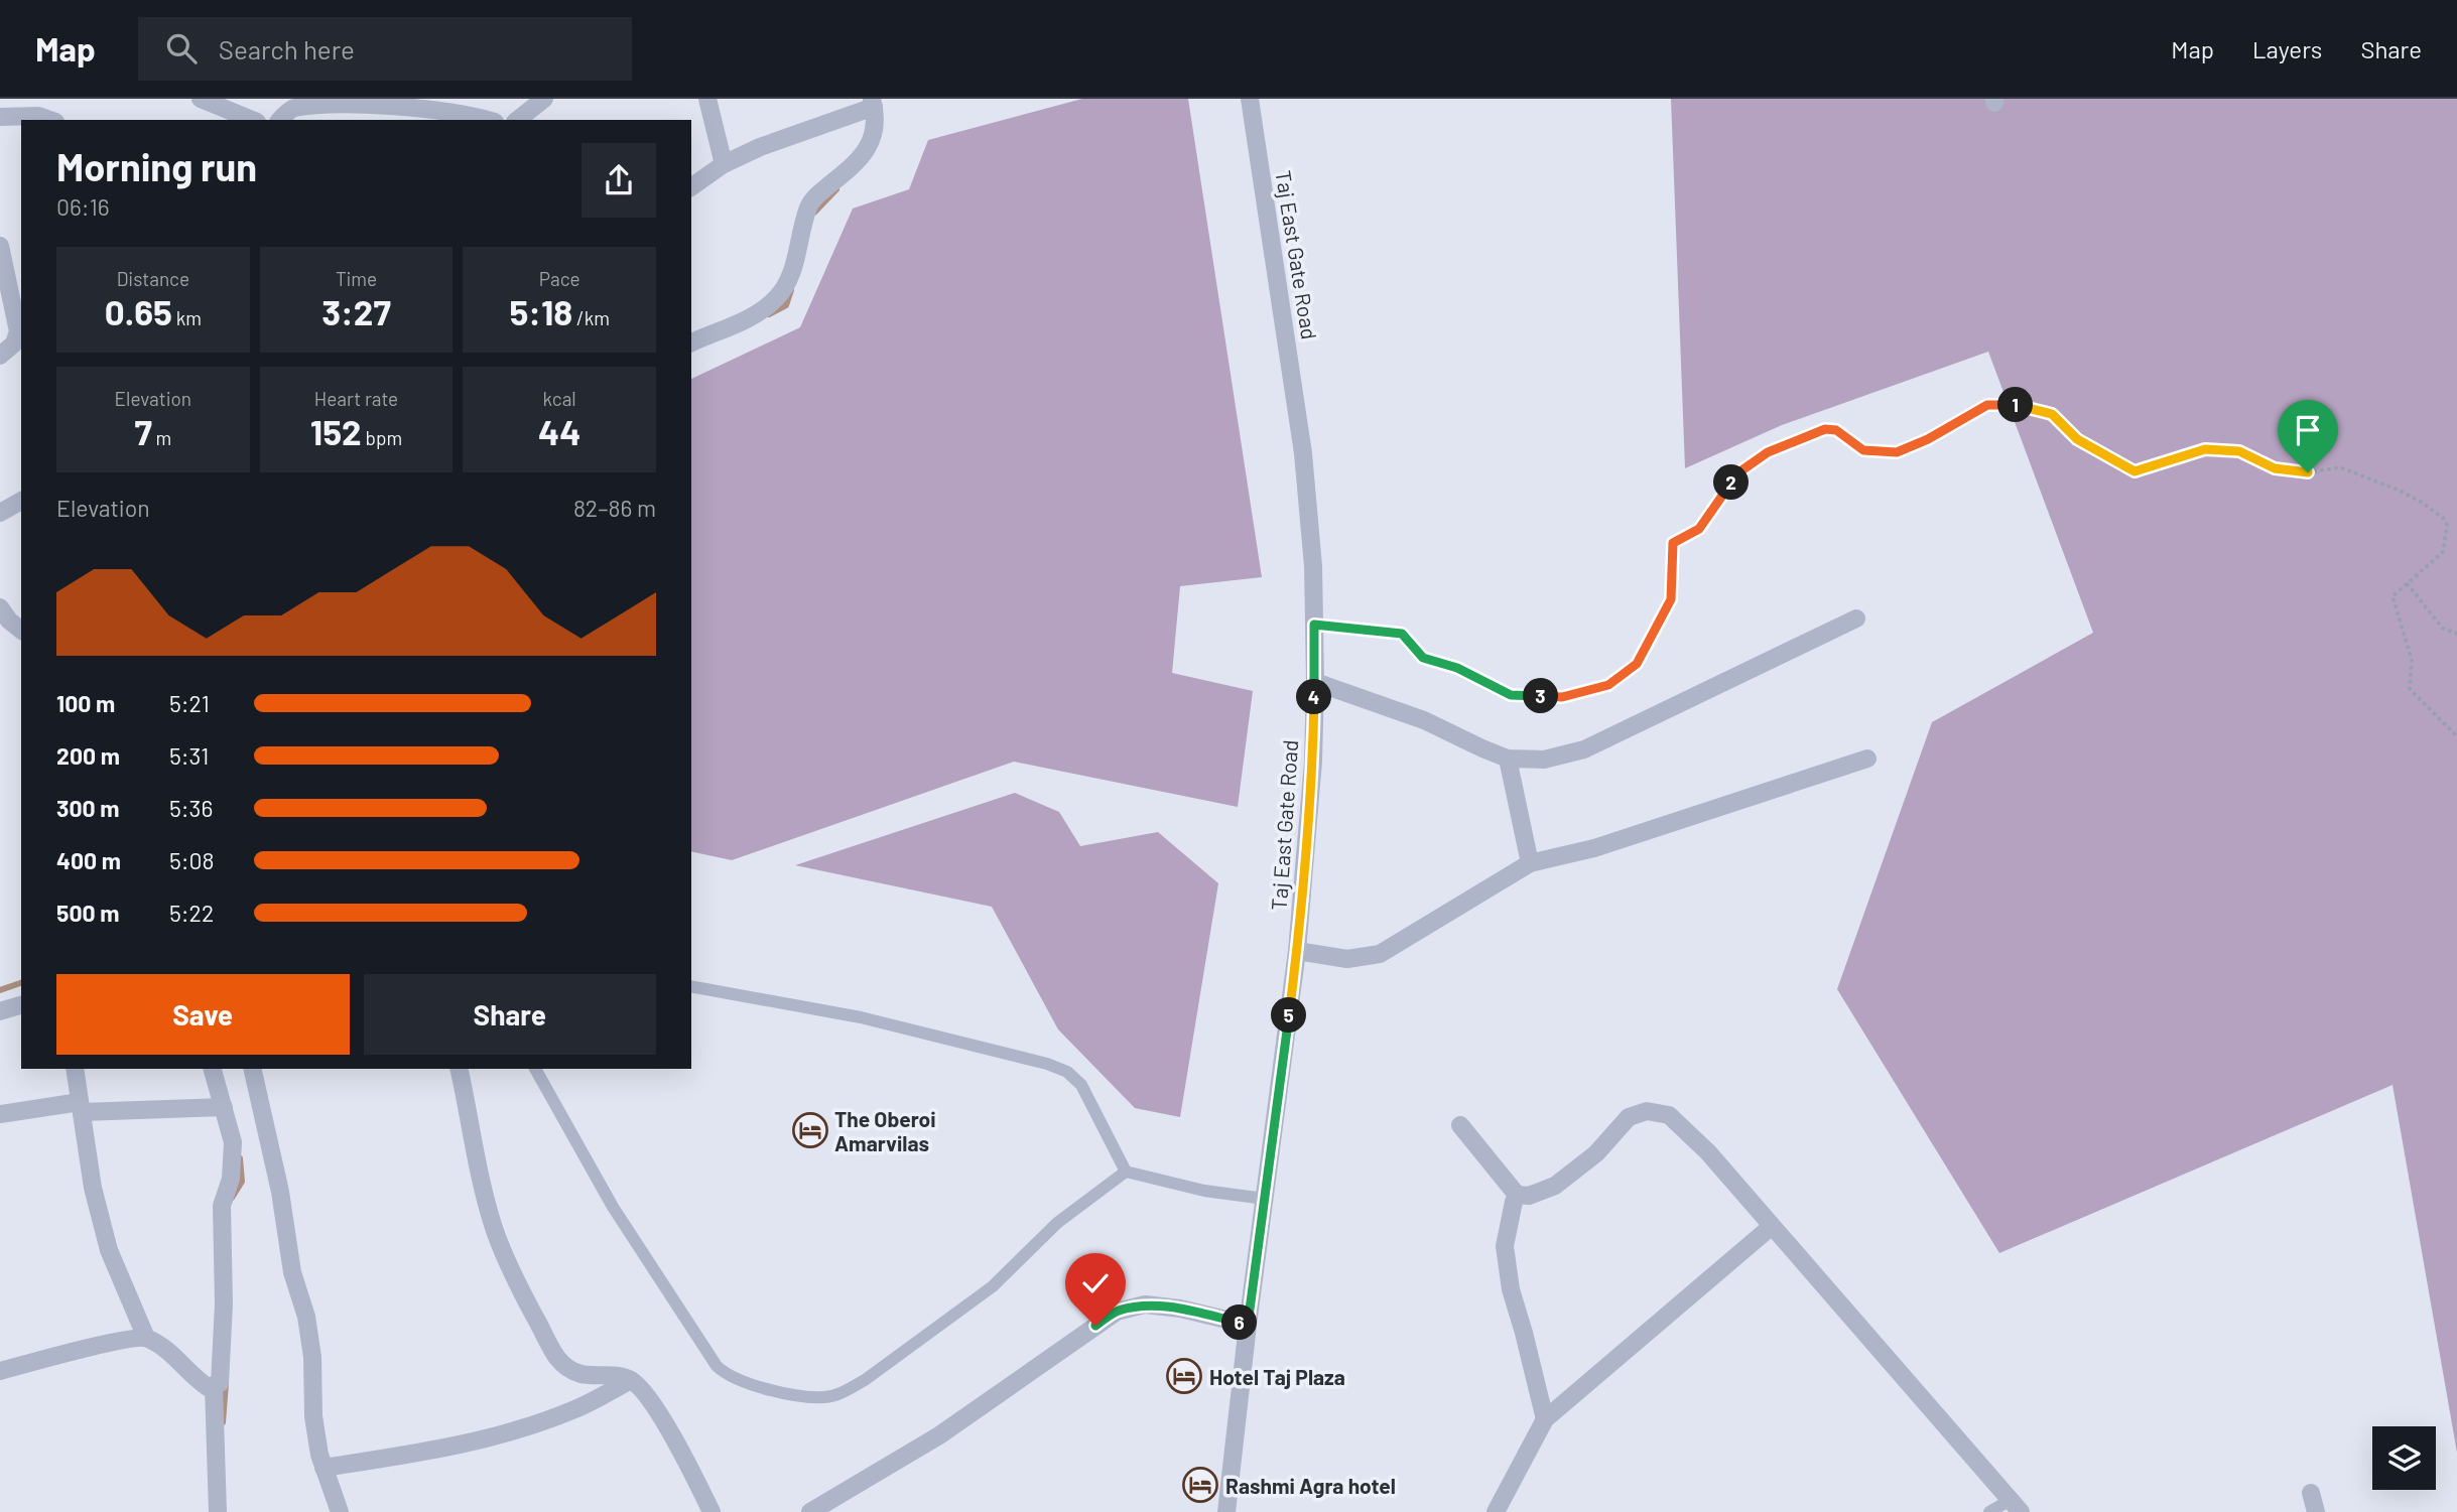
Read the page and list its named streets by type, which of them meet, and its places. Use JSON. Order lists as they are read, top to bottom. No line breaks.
{"streets":{"street":["Taj East Gate Road"]},"places":{"hotel":["The Oberoi Amarvilas","Hotel Taj Plaza","Rashmi Agra hotel"]},"page":{"header":"Map","search":"Search here","nav":["Map","Layers","Share"],"heading":["Morning run","06:16"],"stats":[["Distance","0.65 km"],["Time","3:27"],["Pace","5:18 /km"],["Elevation","7 m"],["Heart rate","152 bpm"],["kcal","44"]],"pins":["1","2","3","4","5","6"],"chart":["Elevation","82–86 m"],"list":[{"name":"100 m","note":"5:21"},{"name":"200 m","note":"5:31"},{"name":"300 m","note":"5:36"},{"name":"400 m","note":"5:08"},{"name":"500 m","note":"5:22"}],"buttons":["Save","Share"]}}
